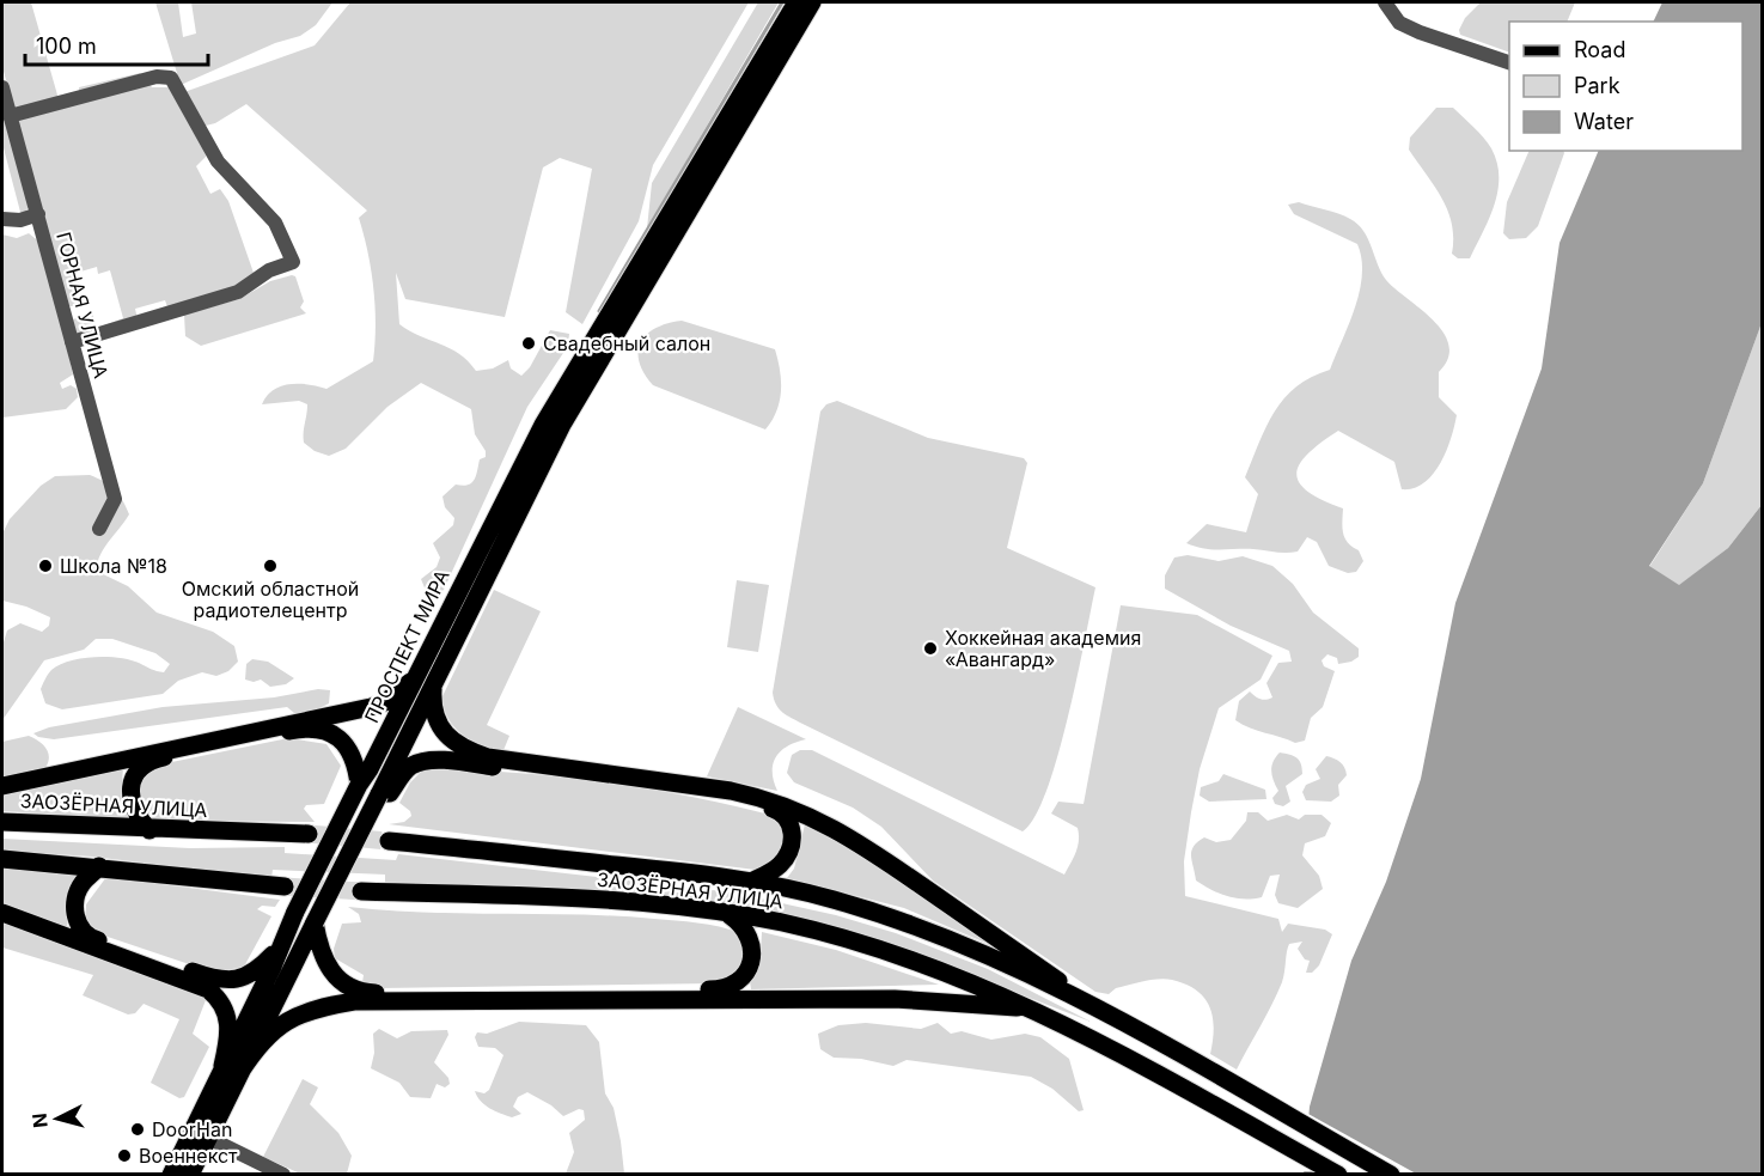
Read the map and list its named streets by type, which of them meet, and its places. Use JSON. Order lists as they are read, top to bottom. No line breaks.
{"streets":{"main road":["ПРОСПЕКТ МИРА","ЗАОЗЁРНАЯ УЛИЦА"],"street":["ГОРНАЯ УЛИЦА"]},"places":["Свадебный салон","Школа №18","Омский областной радиотелецентр","Хоккейная академия «Авангард»","DoorHan","Военнекст"],"legend":["Road","Park","Water"],"scale_bar":"100 m","north":"left"}
